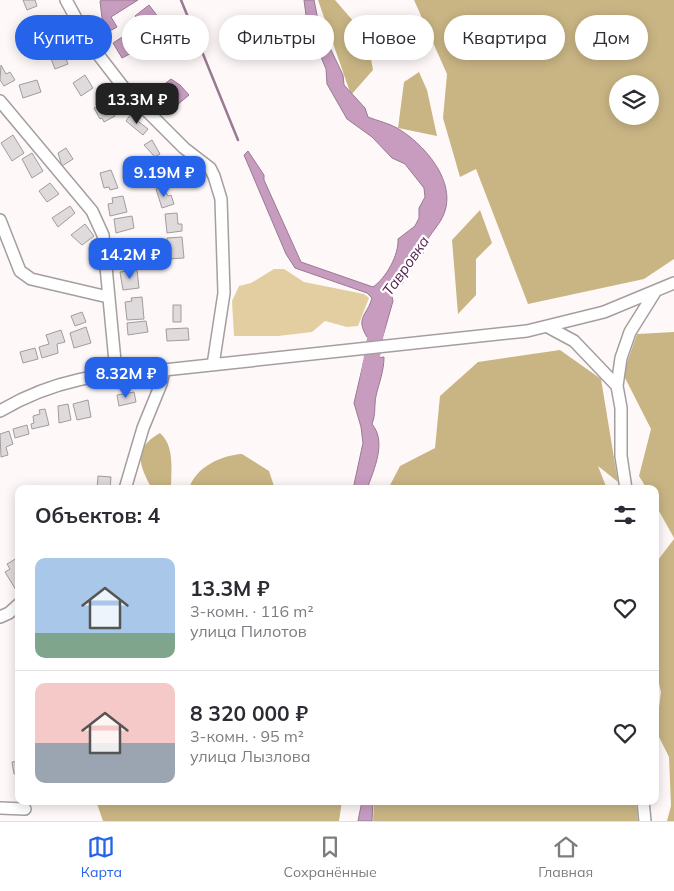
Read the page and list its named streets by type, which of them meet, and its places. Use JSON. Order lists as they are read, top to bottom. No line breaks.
{"water":["Тавровка"],"page":{"chip":["Купить","Снять","Фильтры","Новое","Квартира","Дом"],"price":["13.3M ₽","9.19M ₽","14.2M ₽","8.32M ₽"],"heading":"Объектов: 4","list":[{"name":"13.3M ₽","note":"3-комн. · 116 m² · улица Пилотов"},{"name":"8 320 000 ₽","note":"3-комн. · 95 m² · улица Лызлова"}],"tabs":["Карта","Сохранённые","Главная"]}}
